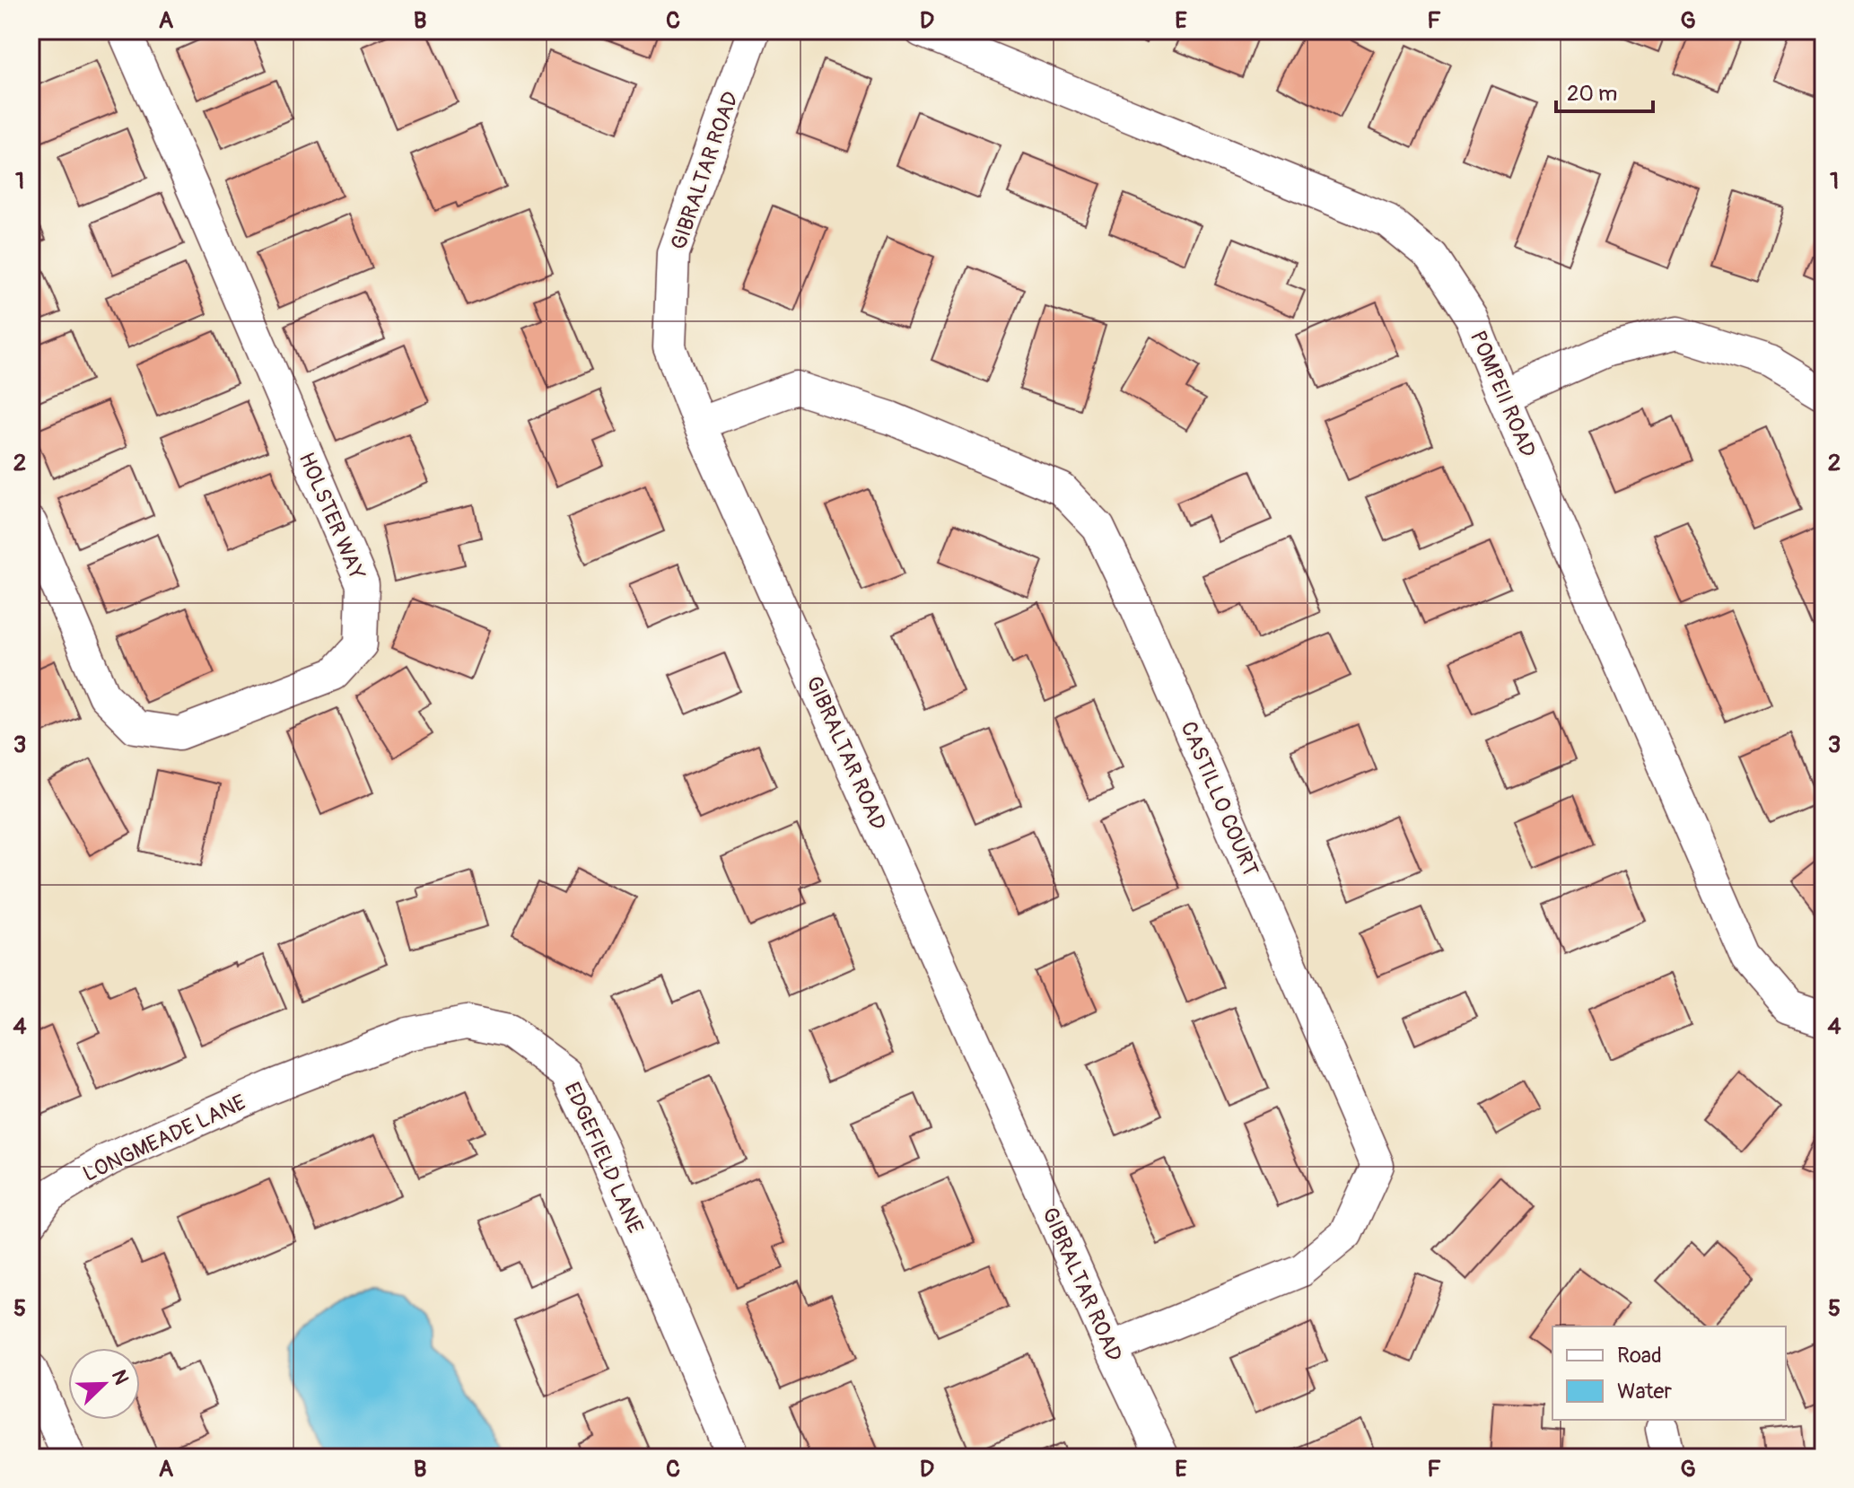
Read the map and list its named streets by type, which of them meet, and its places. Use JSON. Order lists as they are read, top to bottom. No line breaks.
{"streets":{"street":["GIBRALTAR ROAD","POMPEII ROAD","HOLSTER WAY","CASTILLO COURT","LONGMEADE LANE","EDGEFIELD LANE"]},"crossings":[["GIBRALTAR ROAD","CASTILLO COURT"],["LONGMEADE LANE","EDGEFIELD LANE"]],"legend":["Road","Water"],"scale_bar":"20 m","north":"top right","grid":{"columns":["A","B","C","D","E","F","G"],"rows":["1","2","3","4","5"]}}
